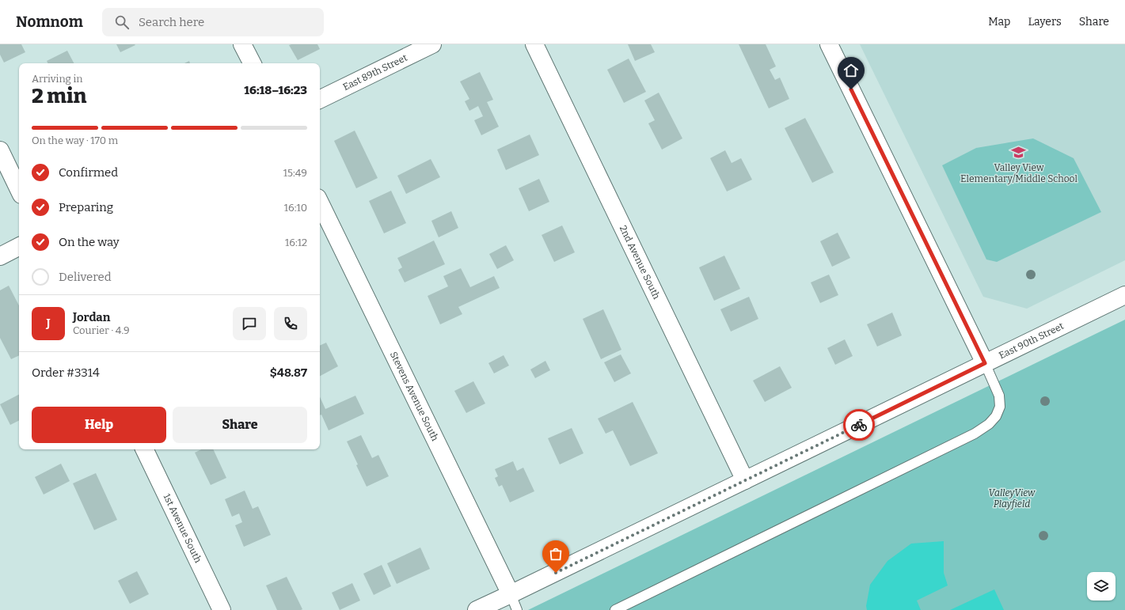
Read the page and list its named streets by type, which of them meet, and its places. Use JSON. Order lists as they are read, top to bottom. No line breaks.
{"streets":{"street":["East 89th Street","2nd Avenue South","East 90th Street","Stevens Avenue South","1st Avenue South"]},"crossings":[["2nd Avenue South","East 90th Street"],["East 90th Street","Stevens Avenue South"]],"parks":["ValleyView Playfield"],"places":{"school or university":["Valley View Elementary/Middle School"]},"page":{"header":"Nomnom","search":"Search here","nav":["Map","Layers","Share"],"heading":["2 min","Arriving in","16:18–16:23"],"panel":["Jordan","Courier · 4.9","Order #3314","$48.87"],"bar":"On the way · 170 m","list":[["Confirmed","15:49"],["Preparing","16:10"],["On the way","16:12"],"Delivered"],"round":"J","buttons":["Help","Share"]}}
